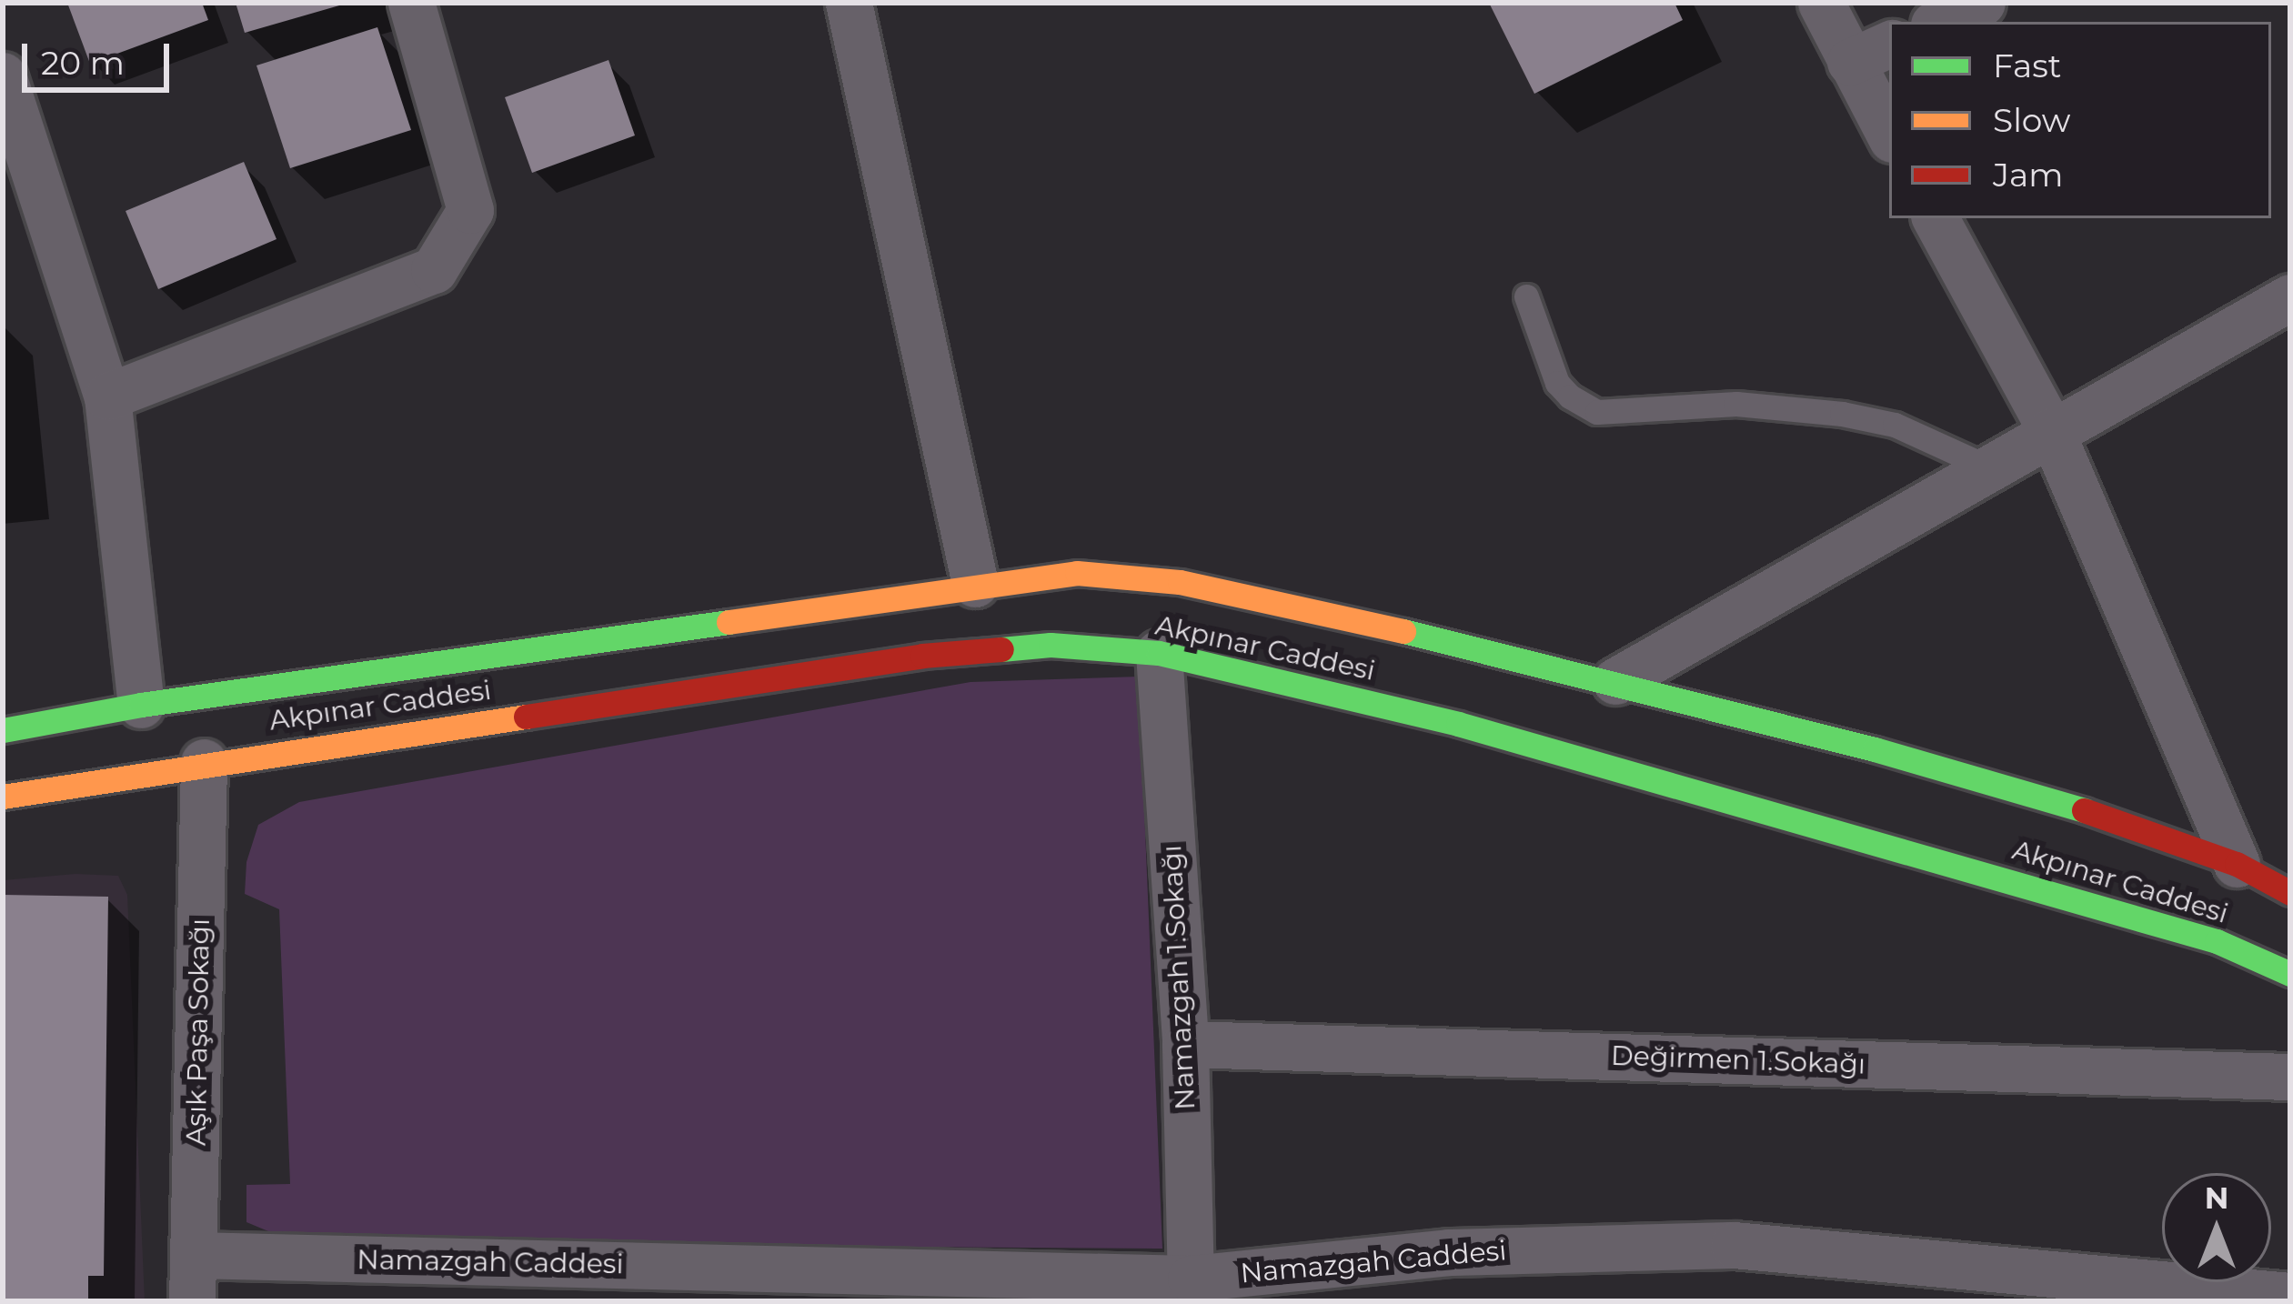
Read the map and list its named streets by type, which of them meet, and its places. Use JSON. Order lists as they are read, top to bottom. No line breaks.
{"streets":{"main road":["Akpınar Caddesi"],"street":["Namazgah 1.Sokağı","Aşık Paşa Sokağı","Değirmen 1.Sokağı","Namazgah Caddesi"]},"crossings":[["Akpınar Caddesi","Namazgah 1.Sokağı"],["Akpınar Caddesi","Aşık Paşa Sokağı"],["Namazgah 1.Sokağı","Değirmen 1.Sokağı"],["Namazgah 1.Sokağı","Namazgah Caddesi"],["Aşık Paşa Sokağı","Namazgah Caddesi"]],"legend":["Fast","Slow","Jam"],"scale_bar":"20 m","north":"top"}
